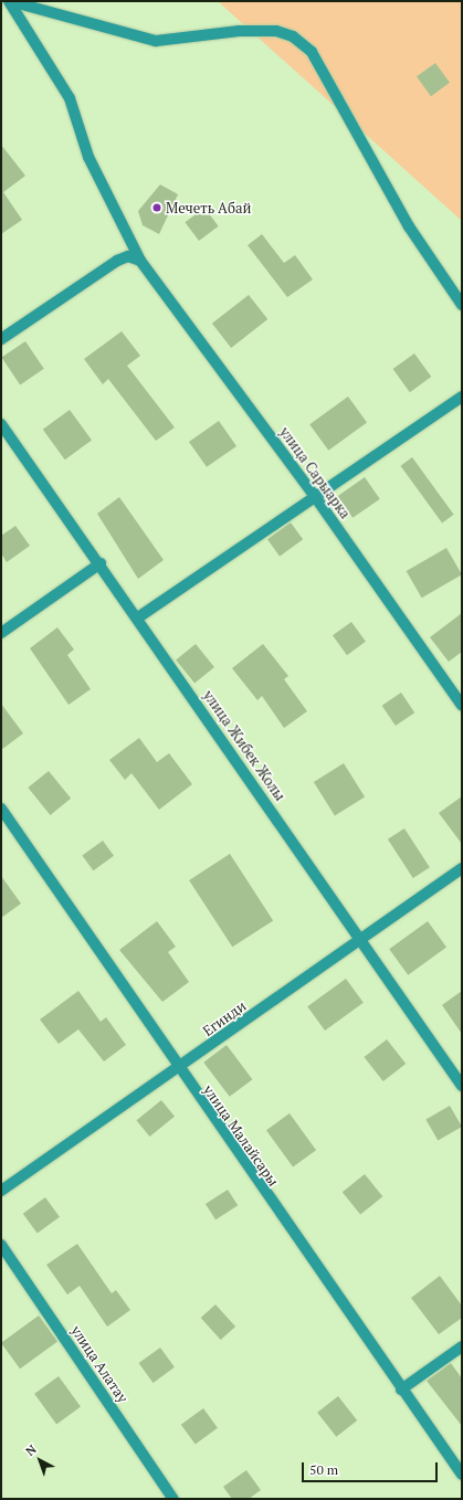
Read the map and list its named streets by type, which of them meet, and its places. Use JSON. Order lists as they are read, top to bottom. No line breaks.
{"streets":{"street":["улица Сарыарка","улица Жибек Жолы","Егинди","улица Малайсары","улица Алатау"]},"crossings":[["улица Жибек Жолы","Егинди"],["Егинди","улица Малайсары"]],"places":["Мечеть Абай"],"scale_bar":"50 m","north":"top left"}
